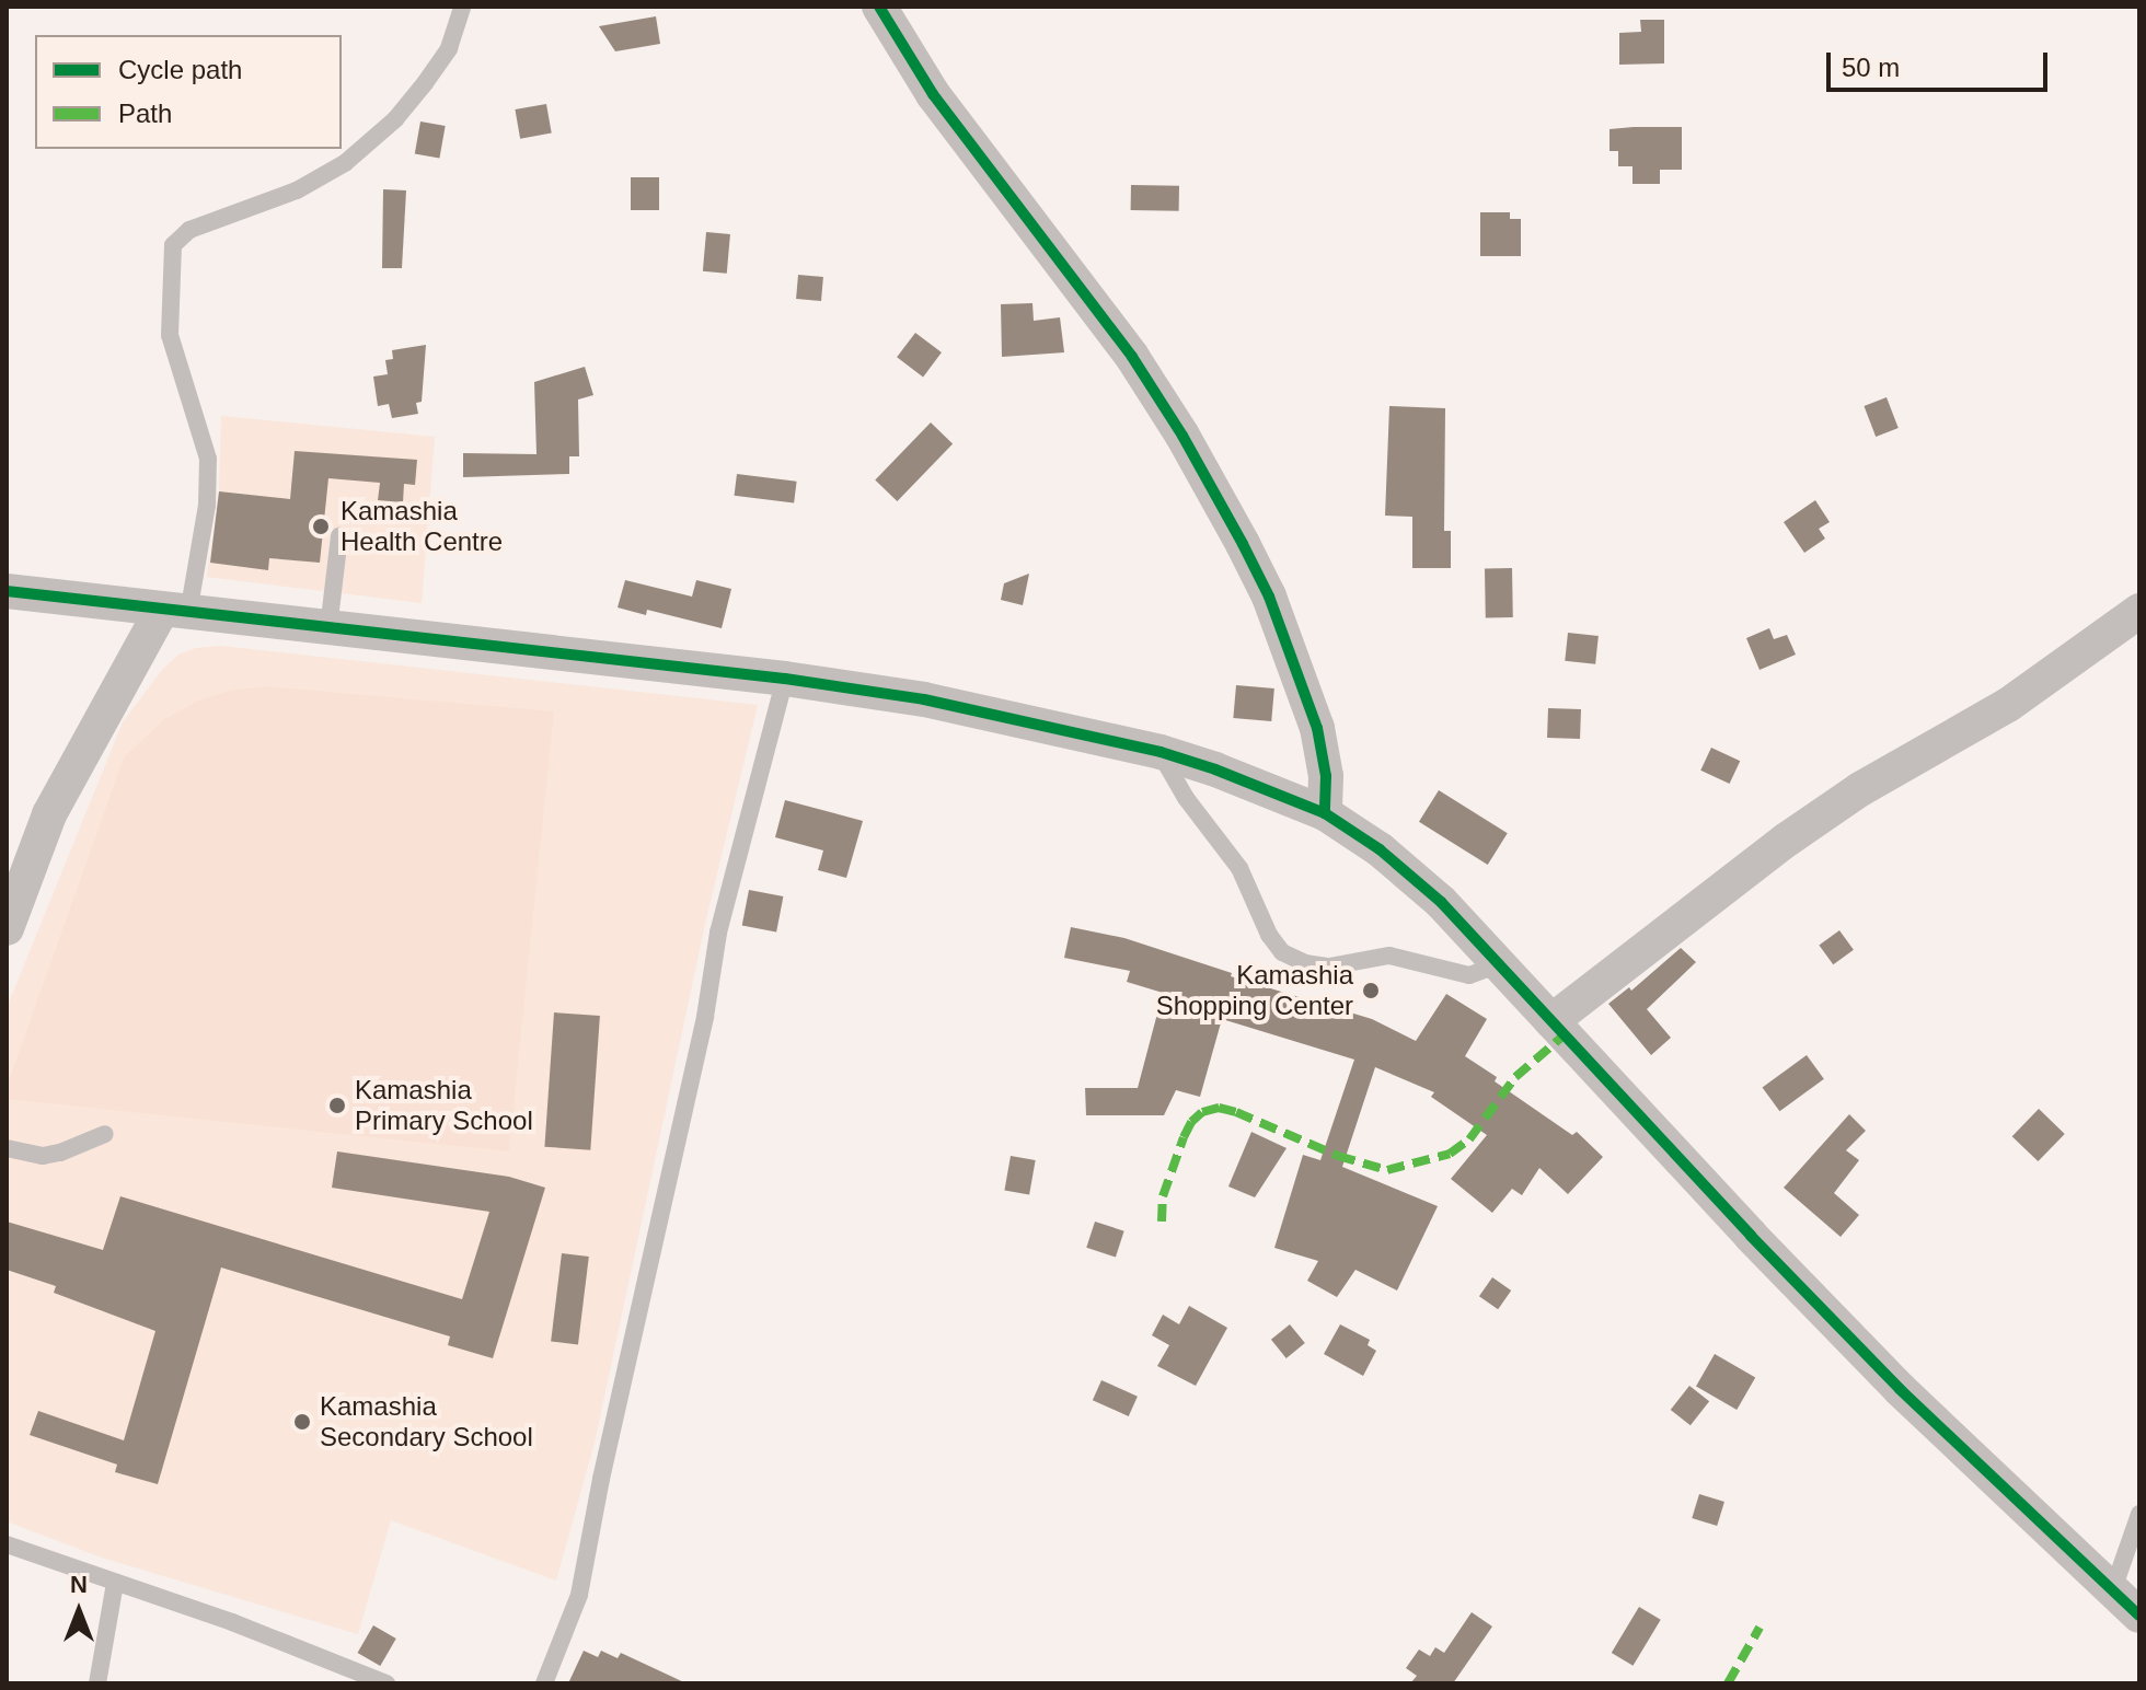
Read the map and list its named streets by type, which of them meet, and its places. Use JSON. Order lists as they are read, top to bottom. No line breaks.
{"places":["Kamashia Health Centre","Kamashia Shopping Center","Kamashia Primary School","Kamashia Secondary School"],"legend":["Cycle path","Path"],"scale_bar":"50 m","north":"top"}
